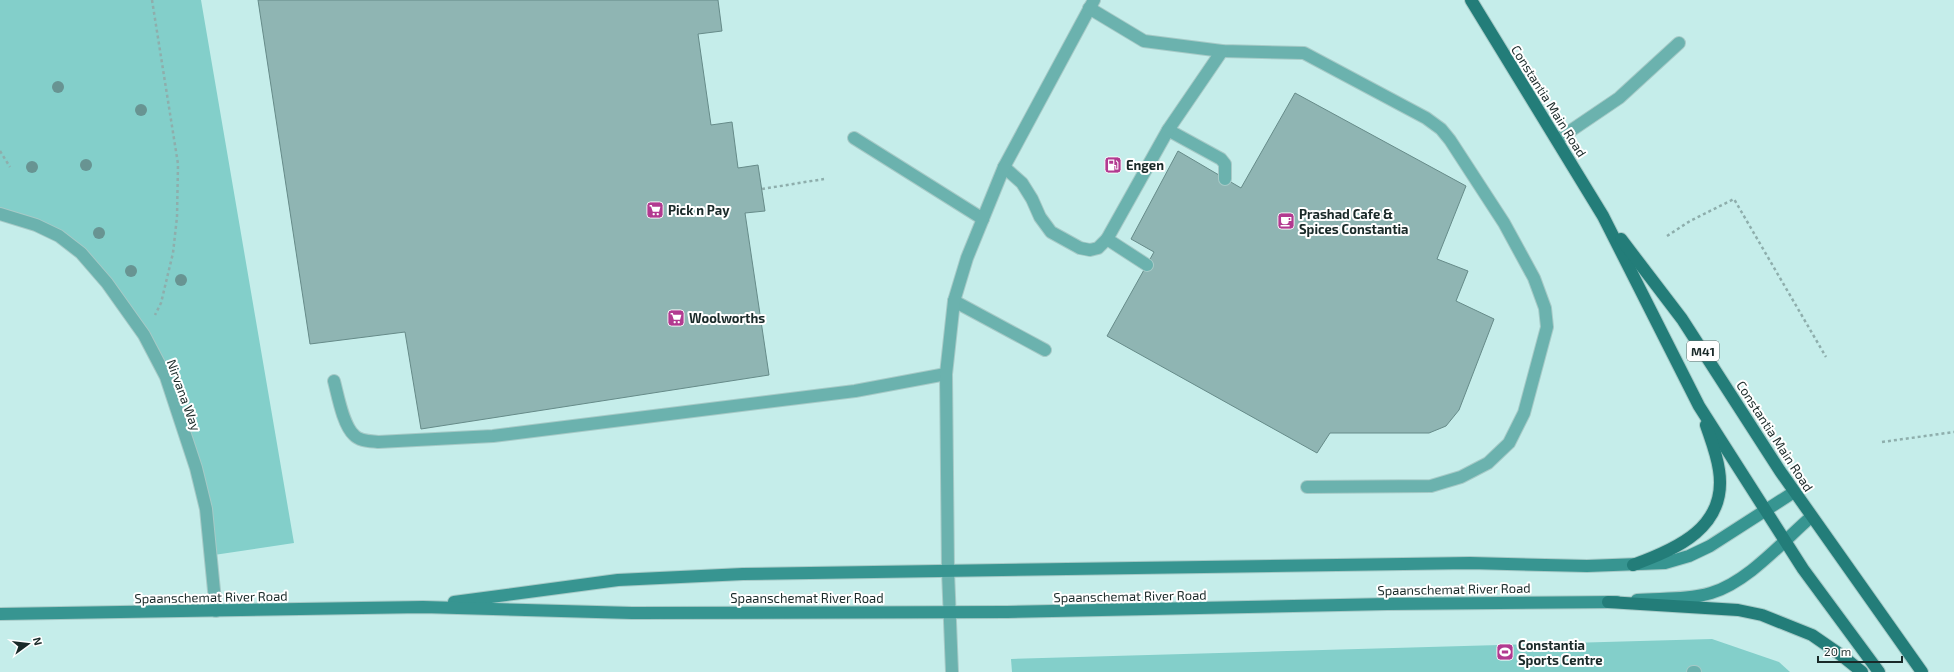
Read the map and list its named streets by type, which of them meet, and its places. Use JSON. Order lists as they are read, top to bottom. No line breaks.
{"streets":{"main road":["Constantia Main Road","M41","Spaanschemat River Road"],"street":["Nirvana Way"]},"crossings":[["Constantia Main Road","Spaanschemat River Road"],["Nirvana Way","Spaanschemat River Road"]],"places":{"fuel station":["Engen"],"supermarket":["Pick n Pay","Woolworths"],"cafe":["Prashad Cafe & Spices Constantia"],"sports":["Constantia Sports Centre"]},"scale_bar":"20 m","north":"right"}
